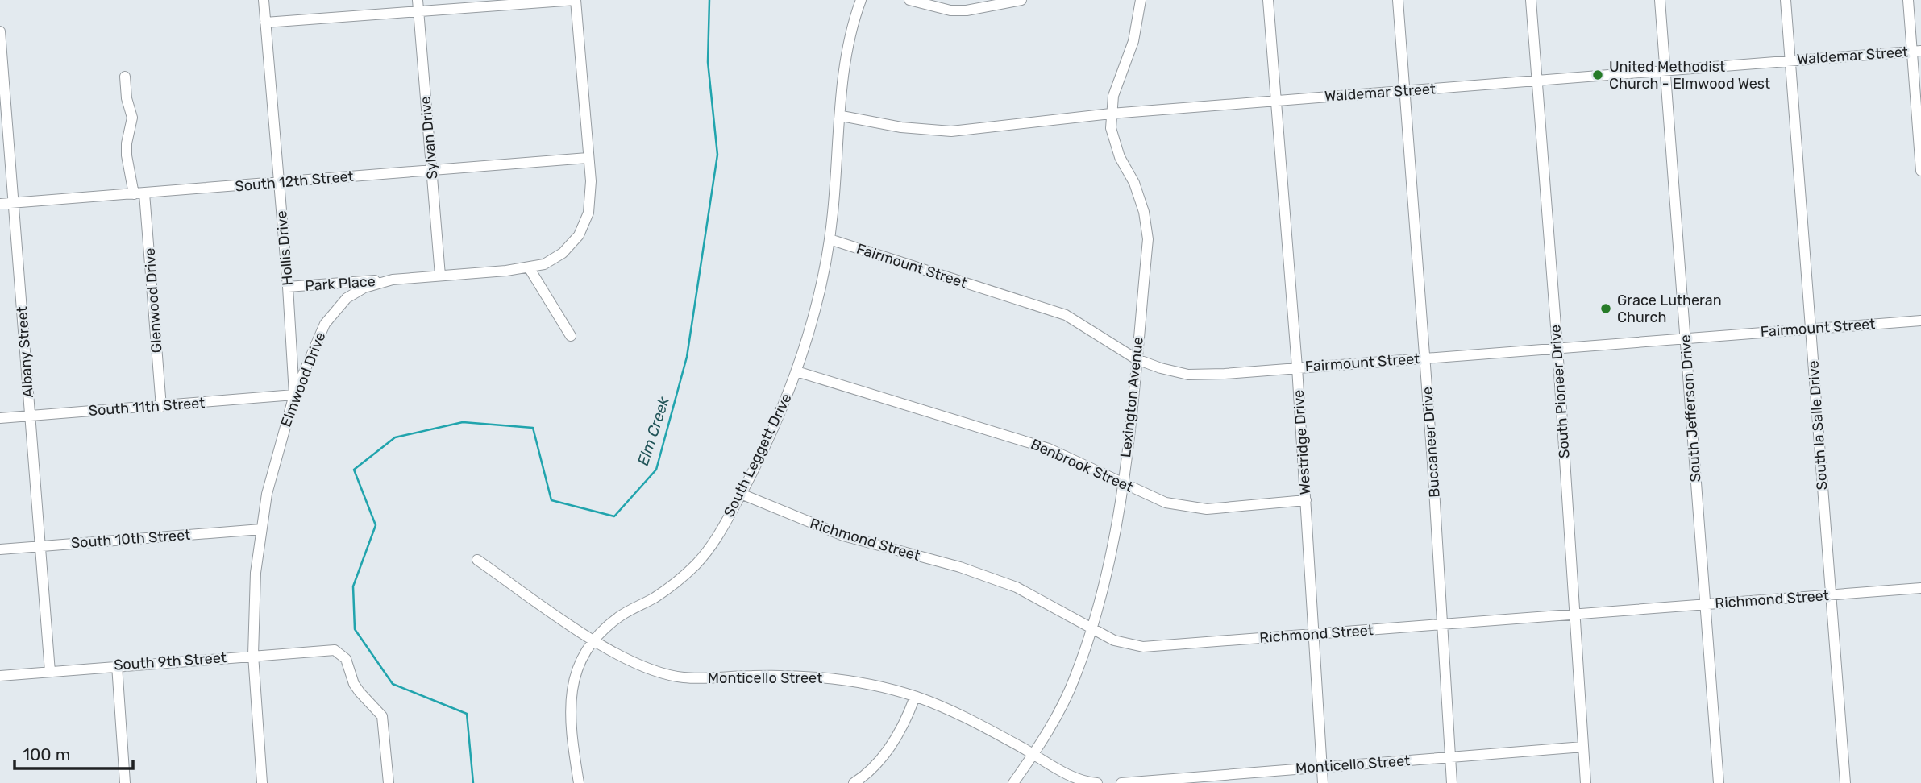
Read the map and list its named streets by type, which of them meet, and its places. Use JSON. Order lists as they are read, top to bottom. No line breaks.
{"streets":{"street":["Waldemar Street","Sylvan Drive","South 12th Street","Hollis Drive","Fairmount Street","Park Place","Glenwood Drive","Albany Street","Elmwood Drive","South Pioneer Drive","Lexington Avenue","South 11th Street","South Jefferson Drive","South la Salle Drive","Westridge Drive","Buccaneer Drive","South Leggett Drive","Benbrook Street","South 10th Street","Richmond Street","South 9th Street","Monticello Street"]},"crossings":[["Waldemar Street","South Pioneer Drive"],["Waldemar Street","Lexington Avenue"],["Waldemar Street","South Jefferson Drive"],["Waldemar Street","South la Salle Drive"],["Waldemar Street","Westridge Drive"],["Waldemar Street","Buccaneer Drive"],["Waldemar Street","South Leggett Drive"],["Sylvan Drive","South 12th Street"],["Sylvan Drive","Elmwood Drive"],["South 12th Street","Hollis Drive"],["South 12th Street","Glenwood Drive"],["South 12th Street","Albany Street"],["South 12th Street","Elmwood Drive"],["Hollis Drive","Park Place"],["Hollis Drive","Elmwood Drive"],["Hollis Drive","South 11th Street"],["Fairmount Street","South Pioneer Drive"],["Fairmount Street","Lexington Avenue"],["Fairmount Street","South Jefferson Drive"],["Fairmount Street","South la Salle Drive"],["Fairmount Street","Westridge Drive"],["Fairmount Street","Buccaneer Drive"],["Fairmount Street","South Leggett Drive"],["Park Place","Elmwood Drive"],["Glenwood Drive","South 11th Street"],["Albany Street","South 11th Street"],["Albany Street","South 10th Street"],["Albany Street","South 9th Street"],["Elmwood Drive","South 11th Street"],["Elmwood Drive","South 10th Street"],["Elmwood Drive","South 9th Street"],["South Pioneer Drive","Richmond Street"],["South Pioneer Drive","Monticello Street"],["Lexington Avenue","Benbrook Street"],["Lexington Avenue","Richmond Street"],["Lexington Avenue","Monticello Street"],["South Jefferson Drive","Richmond Street"],["South la Salle Drive","Richmond Street"],["Westridge Drive","Benbrook Street"],["Westridge Drive","Richmond Street"],["Westridge Drive","Monticello Street"],["Buccaneer Drive","Richmond Street"],["Buccaneer Drive","Monticello Street"],["South Leggett Drive","Benbrook Street"],["South Leggett Drive","Richmond Street"],["South Leggett Drive","Monticello Street"]],"water":["Elm Creek"],"places":["United Methodist Church - Elmwood West","Grace Lutheran Church"],"scale_bar":"100 m"}
